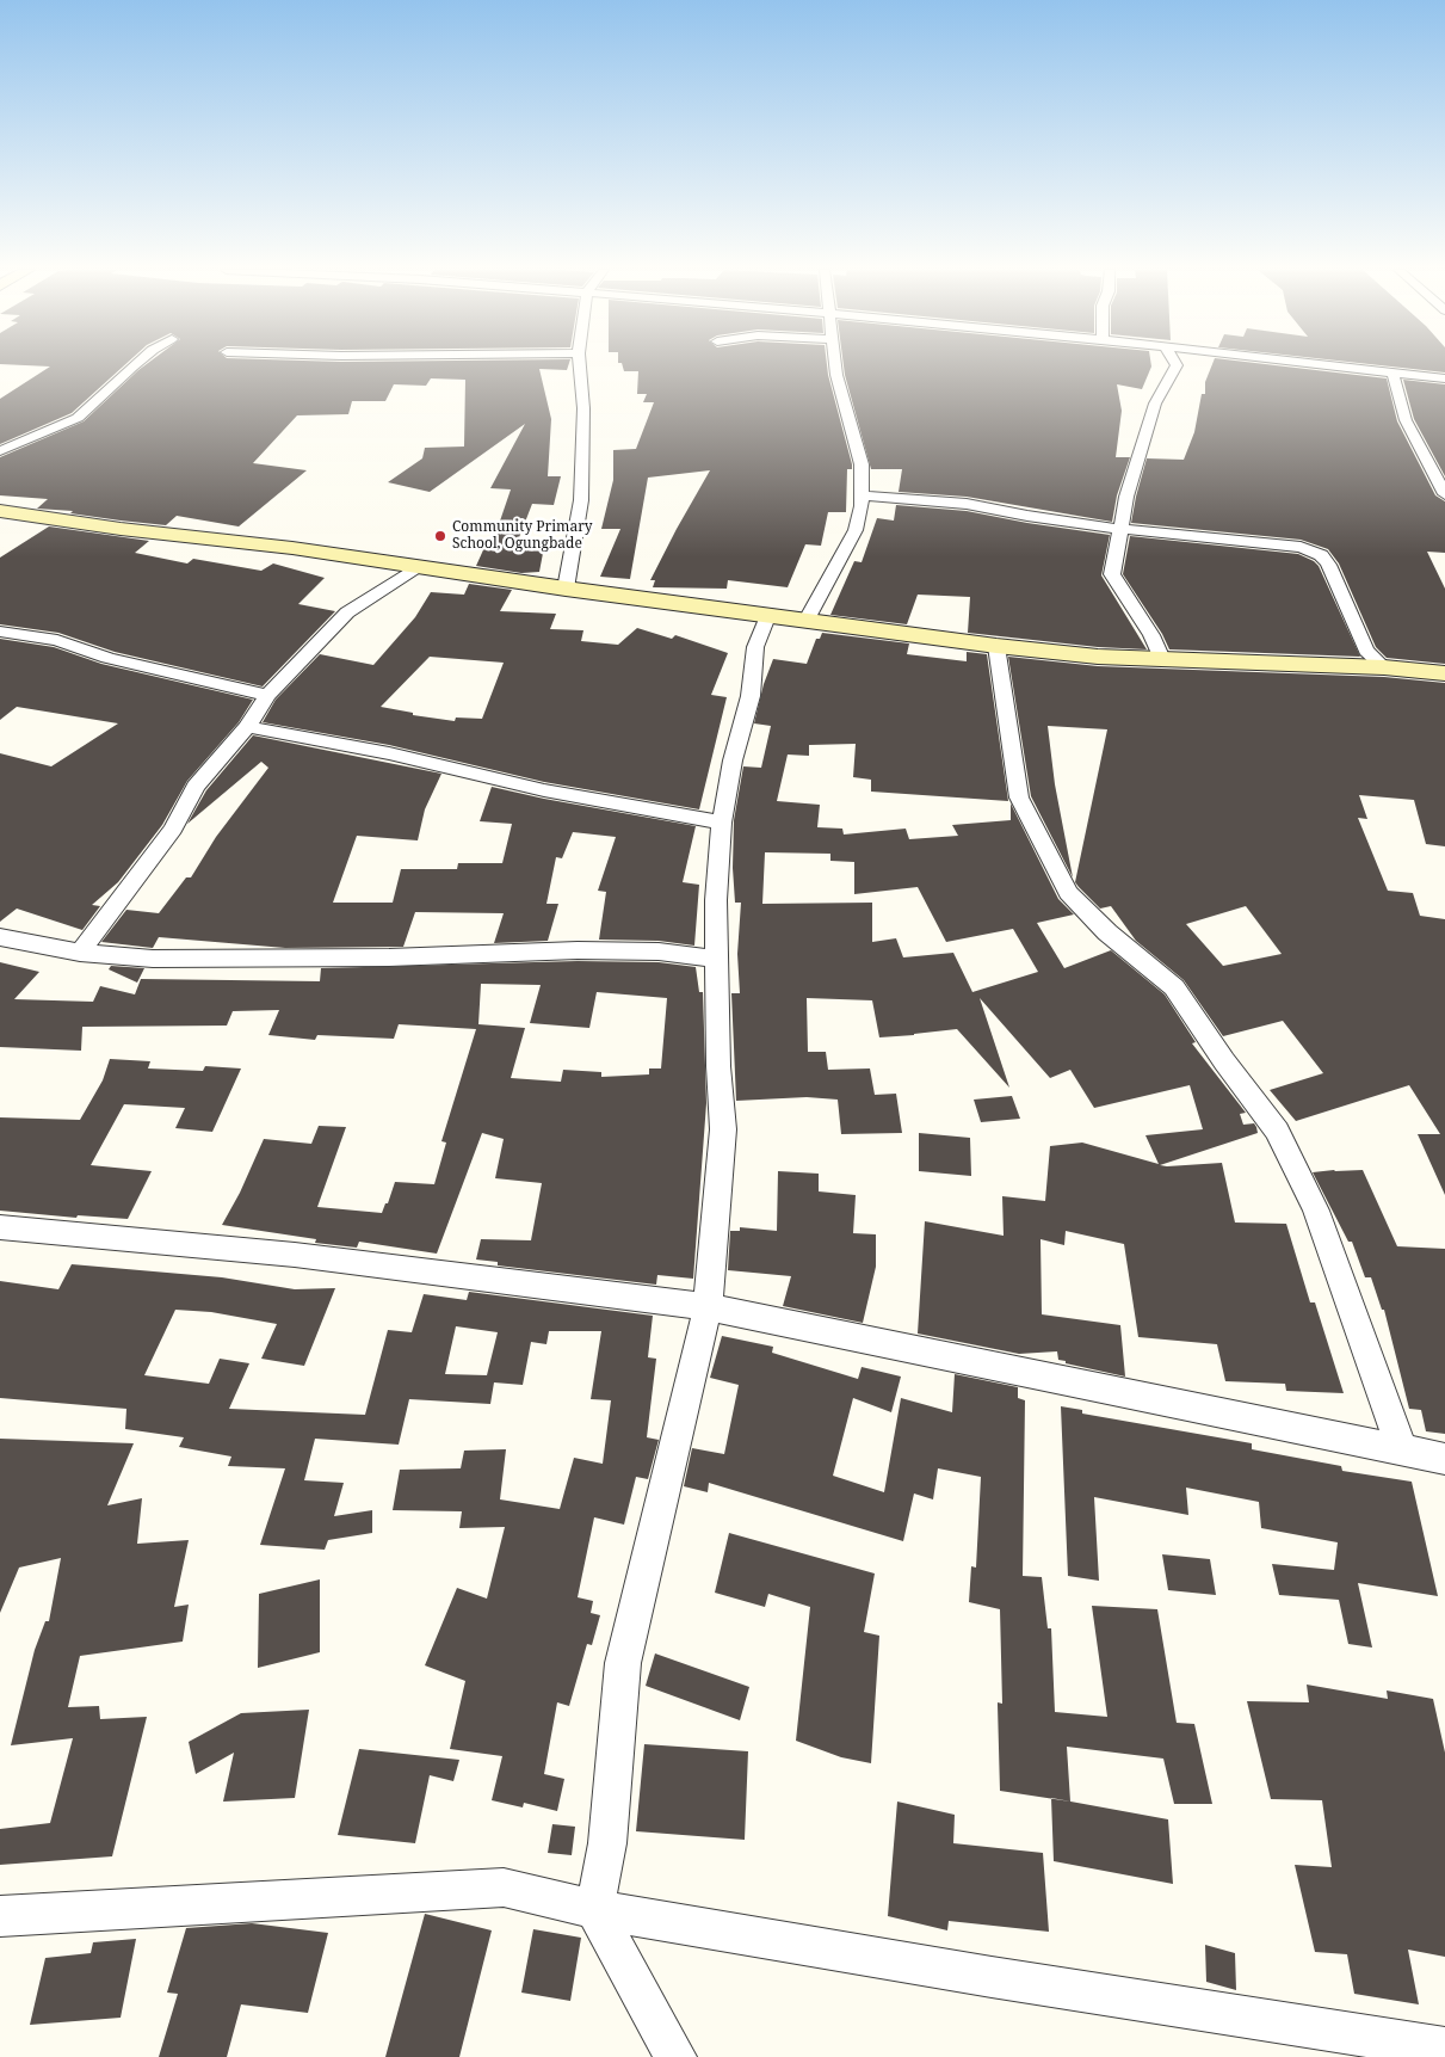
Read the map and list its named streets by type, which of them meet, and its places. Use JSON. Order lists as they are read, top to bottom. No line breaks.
{"places":["Community Primary School, Ogungbade"]}
